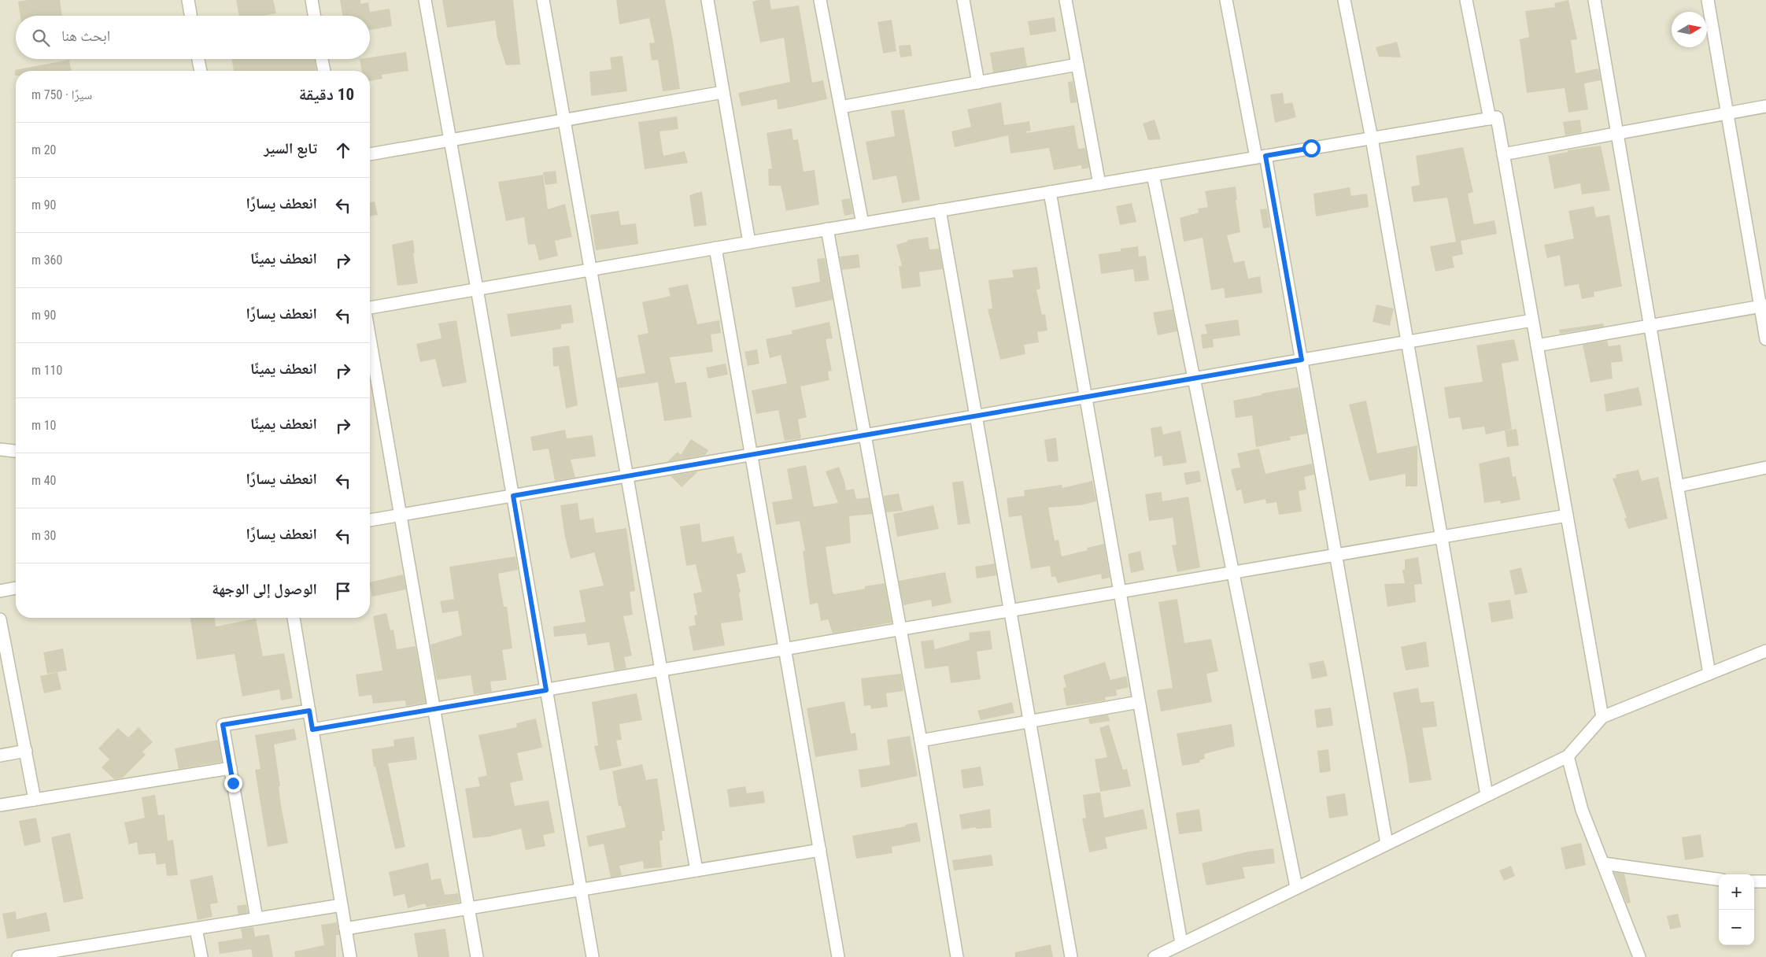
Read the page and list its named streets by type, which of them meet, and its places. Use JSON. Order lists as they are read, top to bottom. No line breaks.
{"north":"right","page":{"search":"ابحث هنا","heading":["10 دقيقة","سيرًا · 750 m"],"list":[["تابع السير","20 m"],["انعطف يسارًا","90 m"],["انعطف يمينًا","360 m"],["انعطف يسارًا","90 m"],["انعطف يمينًا","110 m"],["انعطف يمينًا","10 m"],["انعطف يسارًا","40 m"],["انعطف يسارًا","30 m"],"الوصول إلى الوجهة"],"map_buttons":["+","−"]}}
